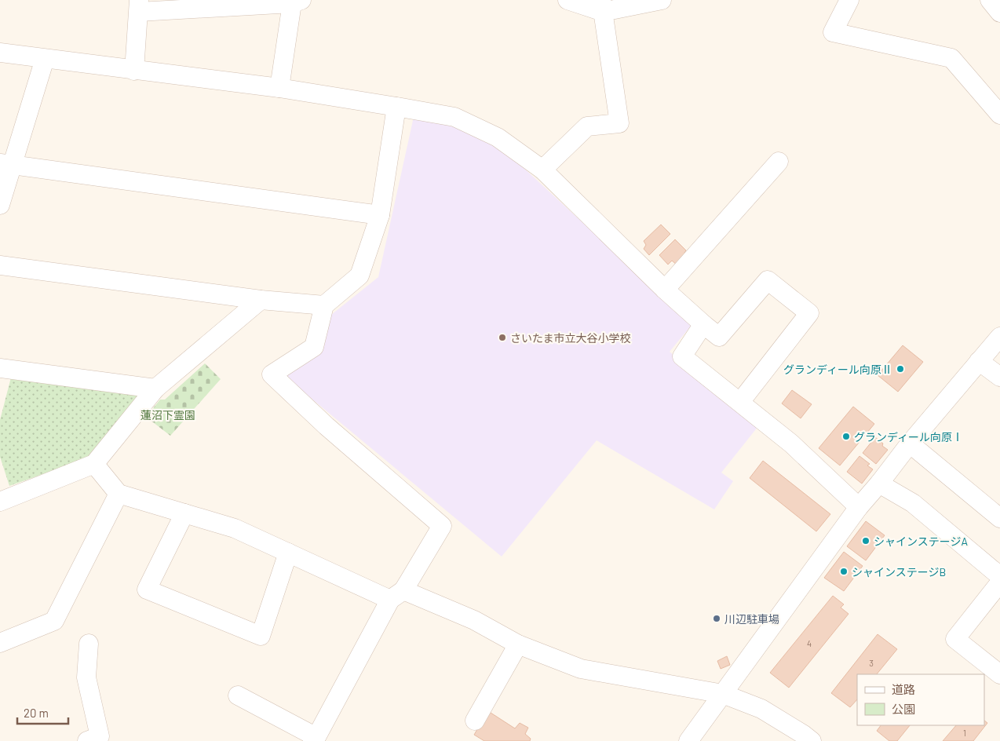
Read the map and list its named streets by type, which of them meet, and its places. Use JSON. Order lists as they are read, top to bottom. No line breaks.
{"parks":["蓮沼下霊園"],"places":["さいたま市立大谷小学校","グランディール向原Ⅱ","グランディール向原Ⅰ","シャインステージA","シャインステージB","川辺駐車場"],"house_numbers":["4","3","1"],"legend":["道路","公園"],"scale_bar":"20 m"}
